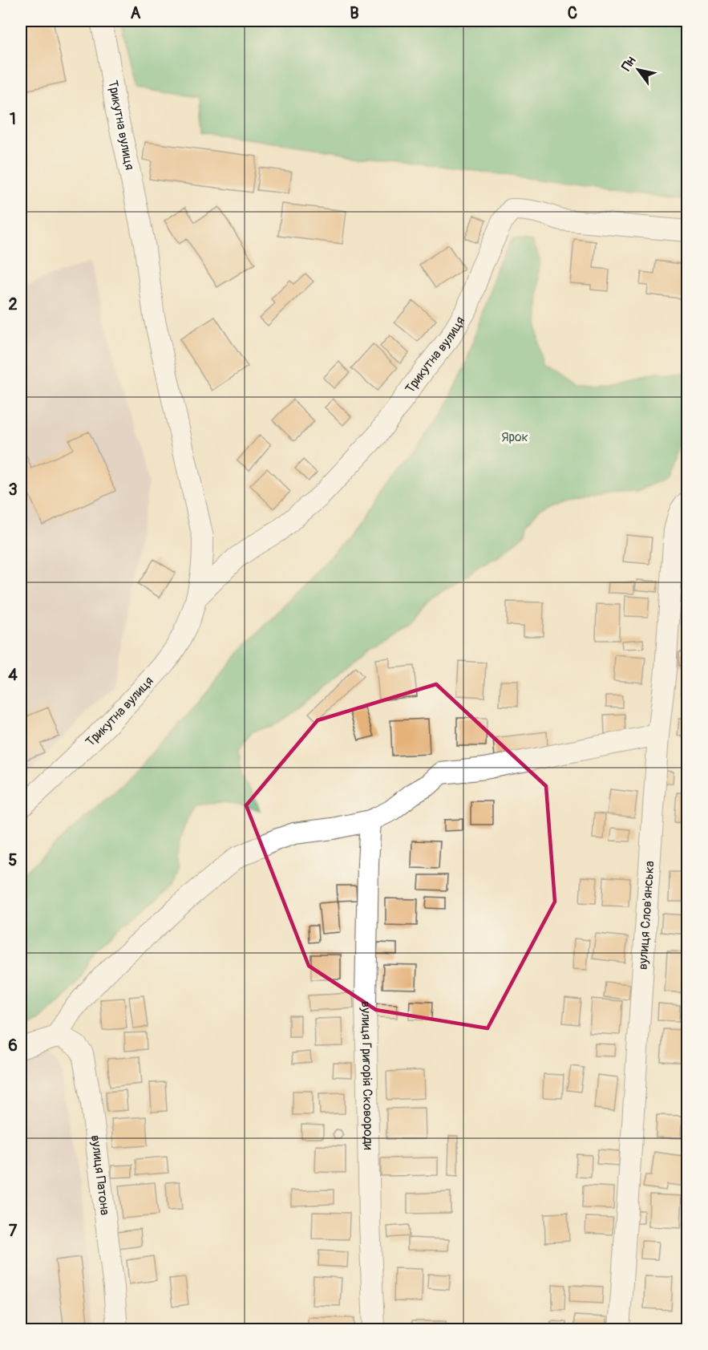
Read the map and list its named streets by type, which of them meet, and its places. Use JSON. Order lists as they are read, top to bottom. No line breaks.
{"streets":{"street":["Трикутна вулиця","вулиця Слов'янська","вулиця Григорія Сковороди","вулиця Патона"]},"parks":["Ярок"],"north":"top left","grid":{"columns":["A","B","C"],"rows":["1","2","3","4","5","6","7"]}}
